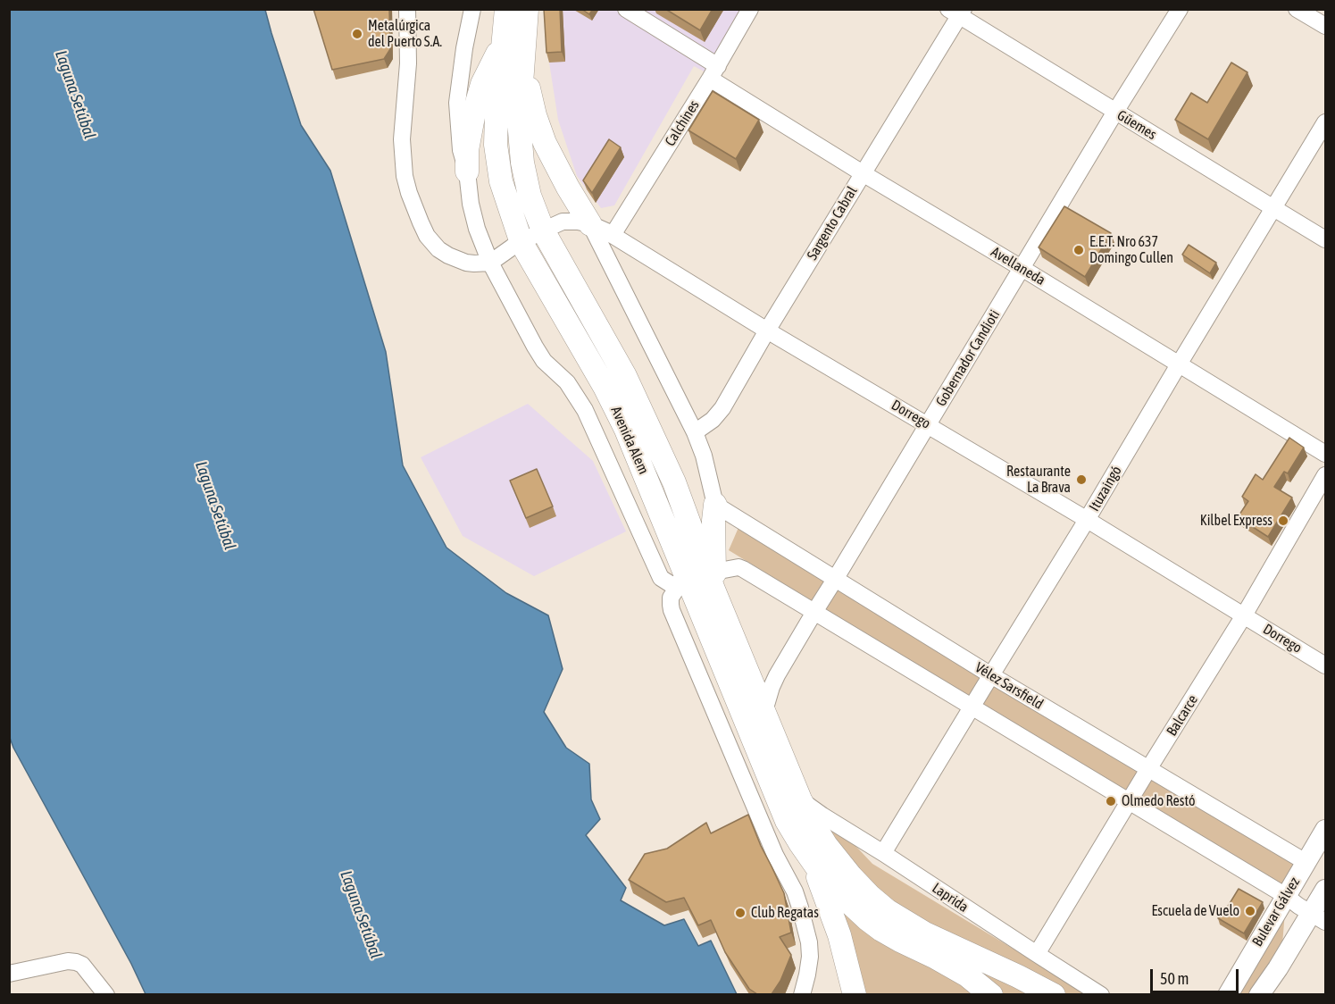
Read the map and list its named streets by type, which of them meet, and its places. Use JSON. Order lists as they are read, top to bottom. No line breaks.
{"streets":{"highway":["Avenida Alem"],"main road":["Bulevar Gálvez"],"street":["Calchines","Güemes","Sargento Cabral","Avellaneda","Gobernador Candioti","Dorrego","Ituzaingó","Vélez Sarsfield","Balcarce","Laprida"]},"crossings":[["Calchines","Avellaneda"],["Calchines","Dorrego"],["Güemes","Sargento Cabral"],["Güemes","Gobernador Candioti"],["Güemes","Ituzaingó"],["Sargento Cabral","Avellaneda"],["Sargento Cabral","Dorrego"],["Avellaneda","Gobernador Candioti"],["Avellaneda","Ituzaingó"],["Gobernador Candioti","Dorrego"],["Gobernador Candioti","Avenida Alem"],["Gobernador Candioti","Vélez Sarsfield"],["Dorrego","Avenida Alem"],["Dorrego","Ituzaingó"],["Dorrego","Balcarce"],["Avenida Alem","Laprida"],["Ituzaingó","Vélez Sarsfield"],["Ituzaingó","Laprida"],["Vélez Sarsfield","Balcarce"],["Vélez Sarsfield","Bulevar Gálvez"],["Balcarce","Laprida"]],"water":["Laguna Setúbal"],"places":["Metalúrgica del Puerto S.A.","E.E.T. Nro 637 Domingo Cullen","Restaurante La Brava","Kilbel Express","Olmedo Restó","Escuela de Vuelo","Club Regatas"],"scale_bar":"50 m"}
